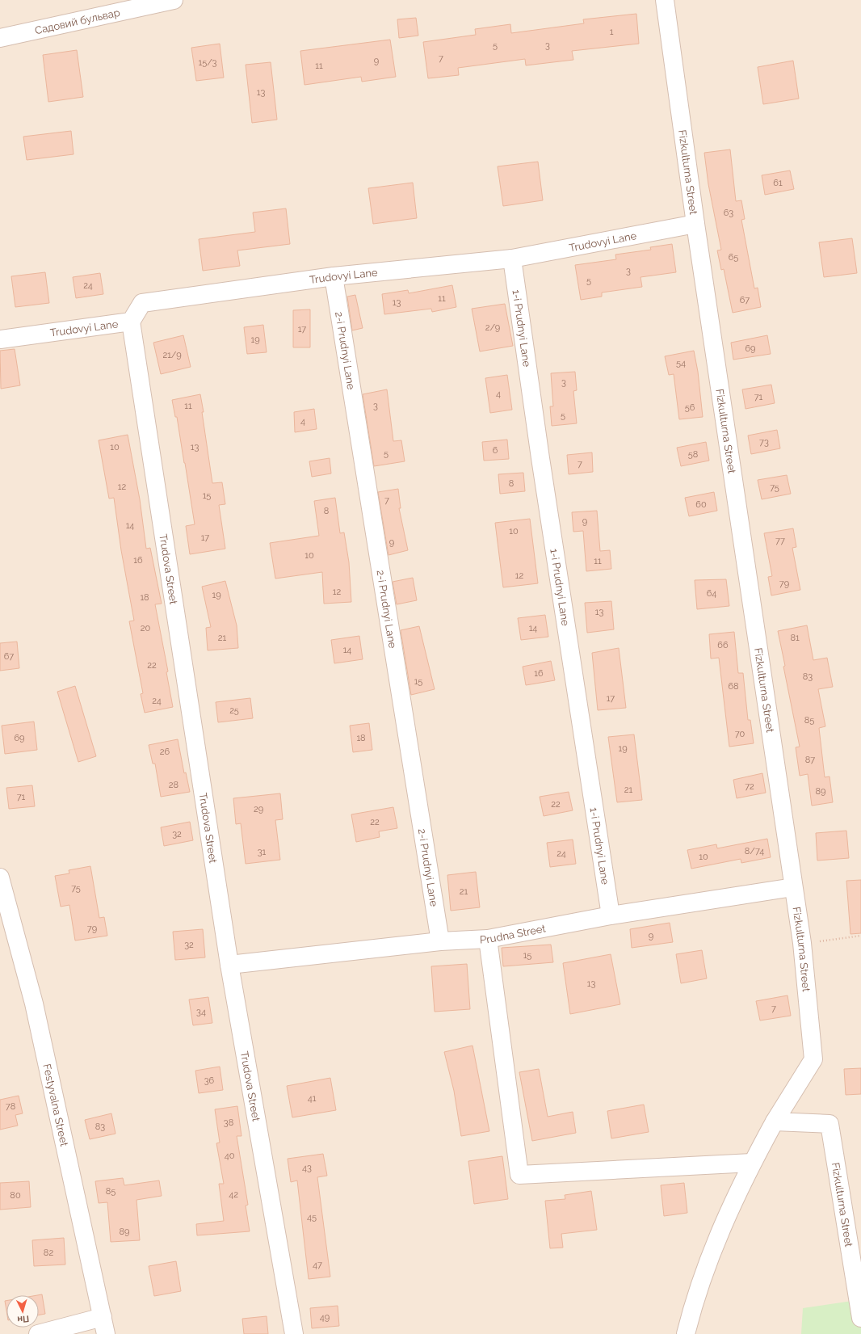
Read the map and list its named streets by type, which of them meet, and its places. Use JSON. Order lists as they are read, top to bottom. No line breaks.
{"streets":{"street":["Садовий бульвар","Fizkulturna Street","Trudovyi Lane","1-i Prudnyi Lane","2-i Prudnyi Lane","Trudova Street","Prudna Street","Festyvalna Street"]},"crossings":[["Fizkulturna Street","Trudovyi Lane"],["Fizkulturna Street","Prudna Street"],["Trudovyi Lane","1-i Prudnyi Lane"],["Trudovyi Lane","2-i Prudnyi Lane"],["Trudovyi Lane","Trudova Street"],["1-i Prudnyi Lane","Prudna Street"],["2-i Prudnyi Lane","Prudna Street"],["Trudova Street","Prudna Street"]],"house_numbers":["1","5","3","7","9","15/3","11","13","61","63","65","3","5","24","11","67","13","2/9","17","19","69","21/9","54","3","4","71","11","3","56","5","4","73","10","13","6","5","58","7","8","12","75","15","7","60","8","9","14","10","17","77","9","10","16","11","12","79","12","64","19","18","13","20","14","21","81","66","14","67","22","16","83","15","68","17","24","25","85","70","69","18","19","26","87","28","72","21","89","71","22","29","22","32","8/74","31","24","10","75","21","79","9","32","15","13","7","34","36","41","78","38","83","40","43","85","42","80","45","89","82","47","49"],"north":"bottom"}
